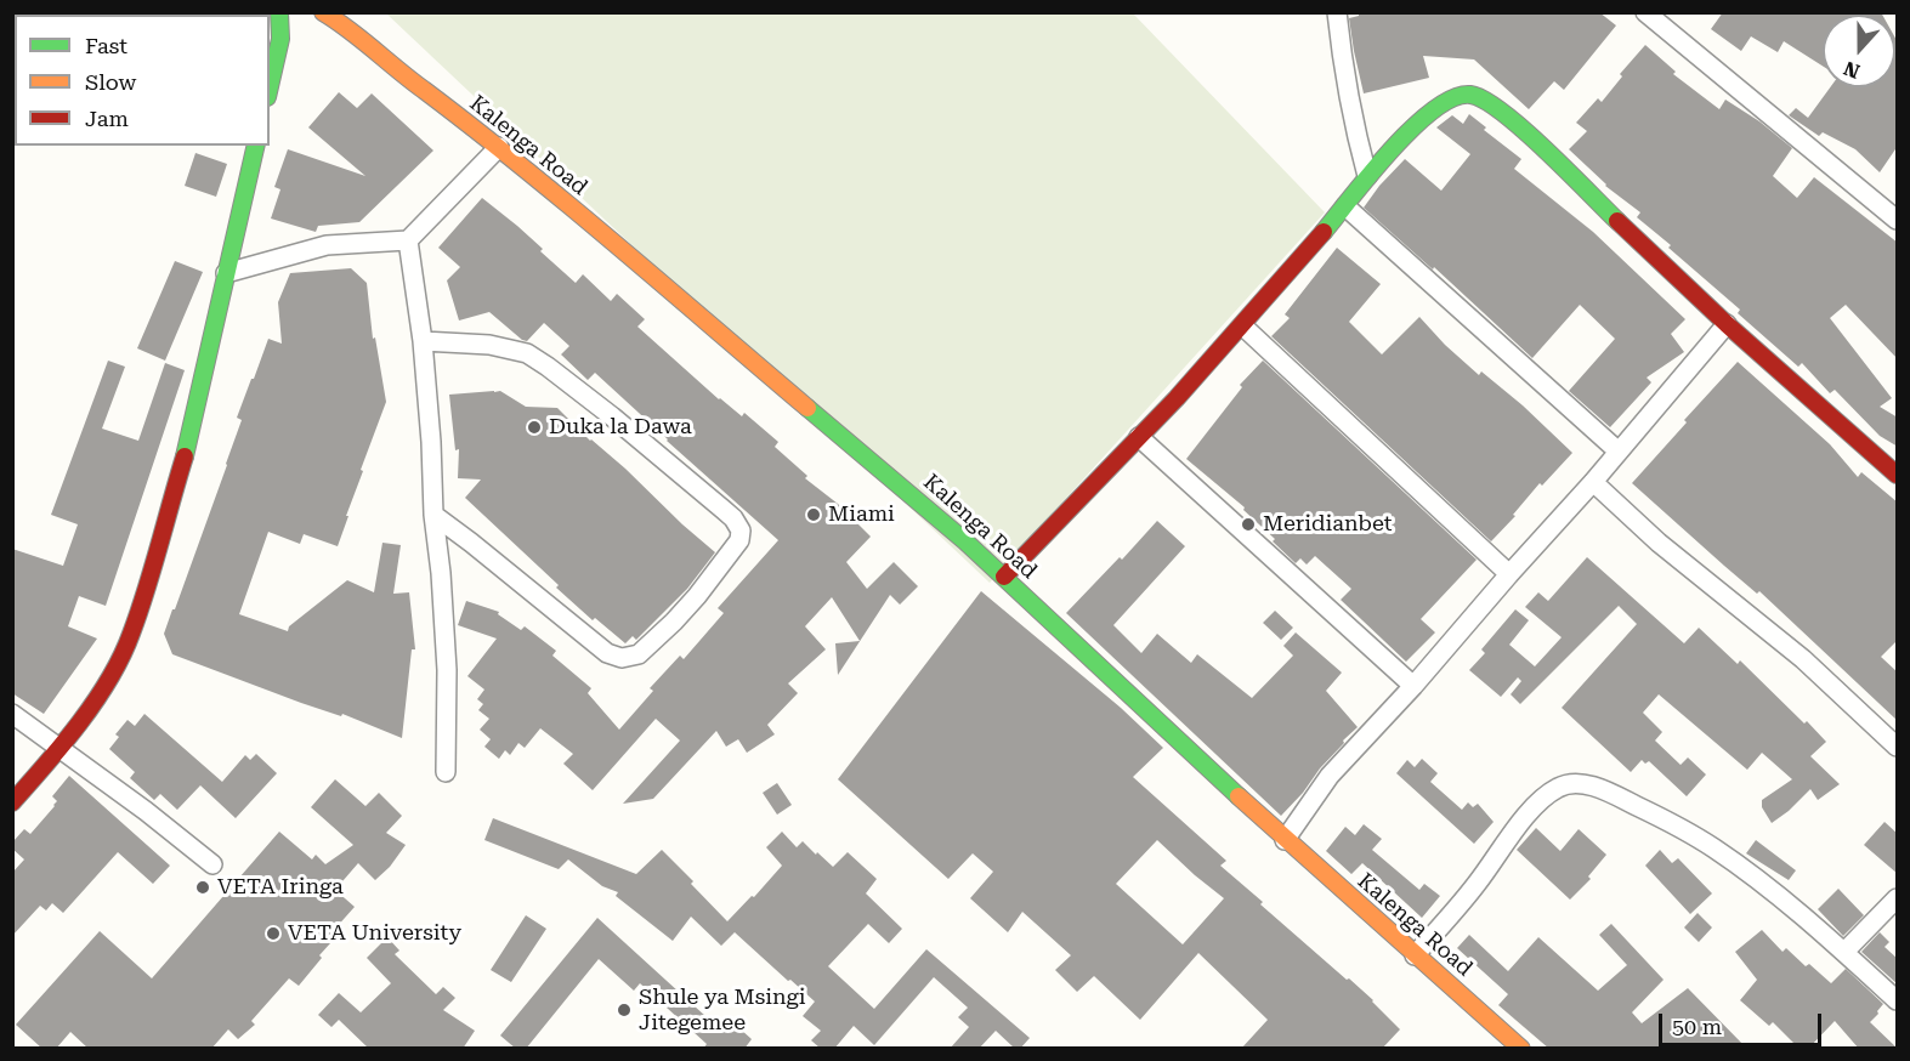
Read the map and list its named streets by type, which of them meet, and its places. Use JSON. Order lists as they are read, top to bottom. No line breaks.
{"streets":{"street":["Kalenga Road"]},"places":["Duka la Dawa","Miami","Meridianbet","VETA Iringa","VETA University","Shule ya Msingi Jitegemee"],"legend":["Fast","Slow","Jam"],"scale_bar":"50 m","north":"bottom"}
